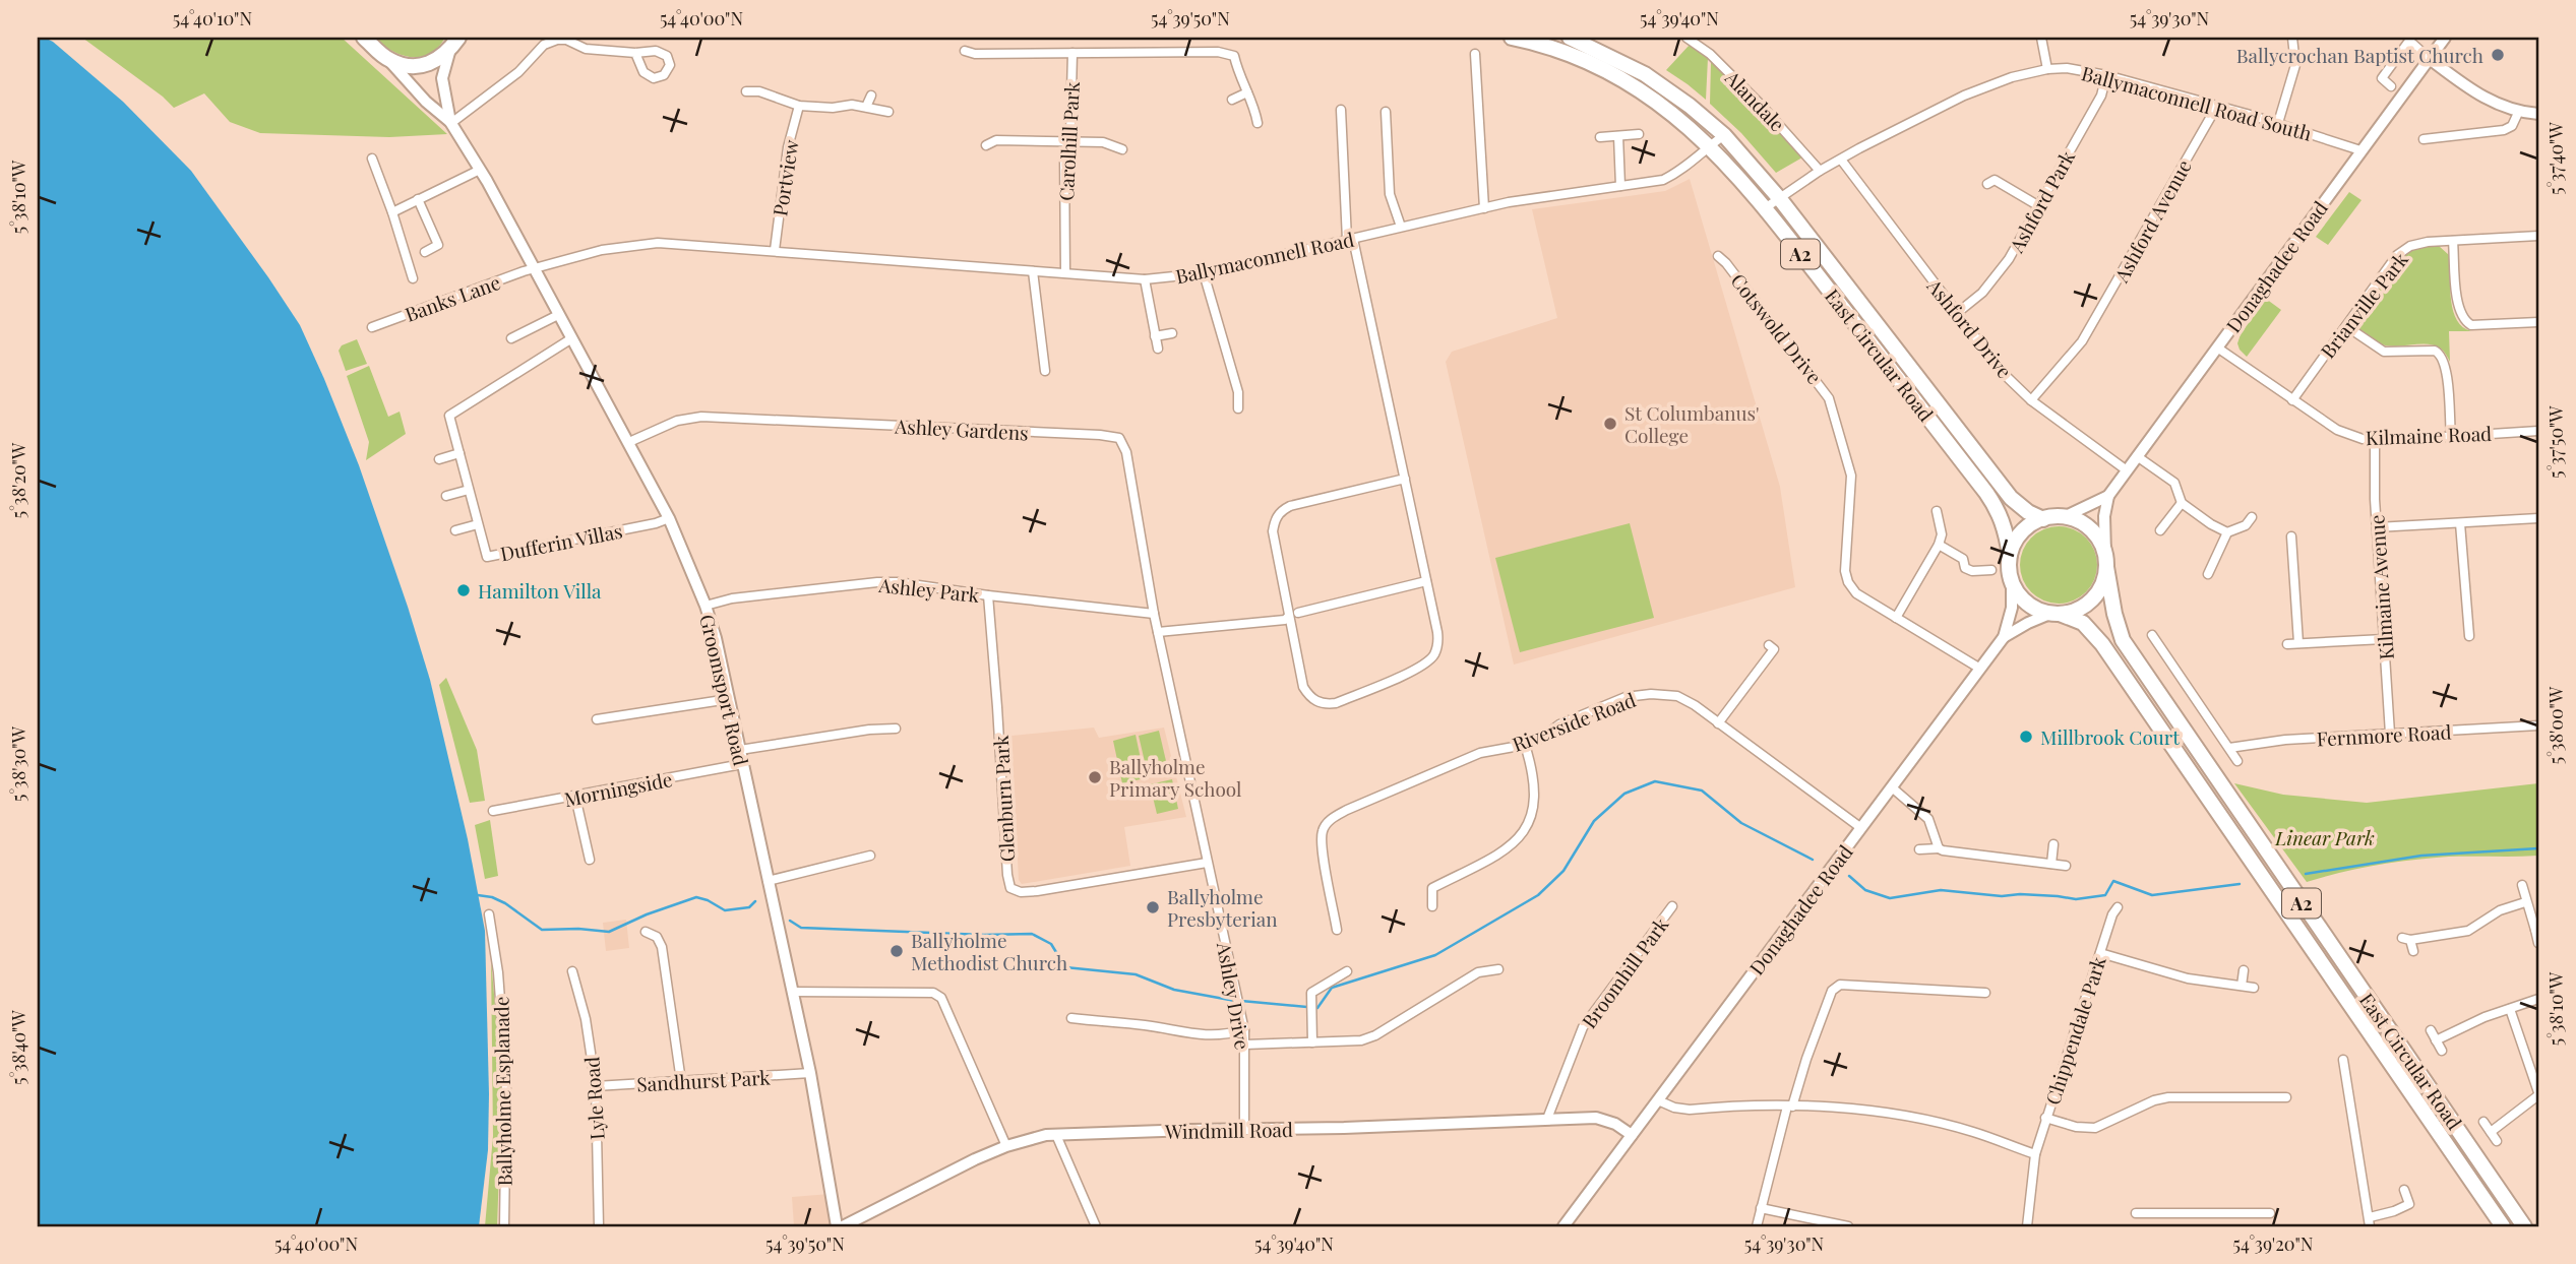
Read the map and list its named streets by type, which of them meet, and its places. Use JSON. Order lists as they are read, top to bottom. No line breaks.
{"streets":{"highway":["A2","East Circular Road"],"main road":["Donaghadee Road","Groomsport Road","Windmill Road"],"street":["Alandale","Ballymaconnell Road South","Carolhill Park","Portview","Ashford Park","Ashford Avenue","Ballymaconnell Road","Banks Lane","Brianville Park","Cotswold Drive","Ashford Drive","Ashley Gardens","Kilmaine Road","Dufferin Villas","Kilmaine Avenue","Ashley Park","Riverside Road","Fernmore Road","Morningside","Glenburn Park","Broomhill Park","Ashley Drive","Chippendale Park","Sandhurst Park","Ballyholme Esplanade","Lyle Road"]},"crossings":[["Alandale","Ballymaconnell Road South"],["Ballymaconnell Road South","Ashford Park"],["Ballymaconnell Road South","Ashford Avenue"],["Ballymaconnell Road South","Donaghadee Road"],["Ballymaconnell Road South","Ashford Drive"],["Ballymaconnell Road South","East Circular Road"],["Carolhill Park","Ballymaconnell Road"],["Portview","Ballymaconnell Road"],["Ashford Park","Ashford Drive"],["Ashford Avenue","Ashford Drive"],["A2","Donaghadee Road"],["A2","East Circular Road"],["Ballymaconnell Road","Banks Lane"],["Ballymaconnell Road","East Circular Road"],["Ballymaconnell Road","Groomsport Road"],["Donaghadee Road","Cotswold Drive"],["Donaghadee Road","Ashford Drive"],["Donaghadee Road","East Circular Road"],["Donaghadee Road","Kilmaine Road"],["Donaghadee Road","Riverside Road"],["Donaghadee Road","Windmill Road"],["Banks Lane","Groomsport Road"],["Brianville Park","Kilmaine Road"],["Ashley Gardens","Ashley Park"],["Ashley Gardens","Groomsport Road"],["Ashley Gardens","Ashley Drive"],["Kilmaine Road","Kilmaine Avenue"],["Dufferin Villas","Groomsport Road"],["Kilmaine Avenue","Fernmore Road"],["Ashley Park","Groomsport Road"],["Ashley Park","Glenburn Park"],["Ashley Park","Ashley Drive"],["Groomsport Road","Morningside"],["Groomsport Road","Sandhurst Park"],["Glenburn Park","Ashley Drive"],["Broomhill Park","Windmill Road"],["Ashley Drive","Windmill Road"],["Sandhurst Park","Lyle Road"]],"parks":["Linear Park"],"places":["Ballycrochan Baptist Church","St Columbanus' College","Hamilton Villa","Millbrook Court","Ballyholme Primary School","Ballyholme Presbyterian","Ballyholme Methodist Church"],"coordinates":["54°40'10\"N","54°40'00\"N","54°39'50\"N","54°39'40\"N","54°39'30\"N","5°37'40\"W","5°38'10\"W","5°37'50\"W","5°38'20\"W","5°38'00\"W","5°38'30\"W","5°38'40\"W","54°39'20\"N"]}
